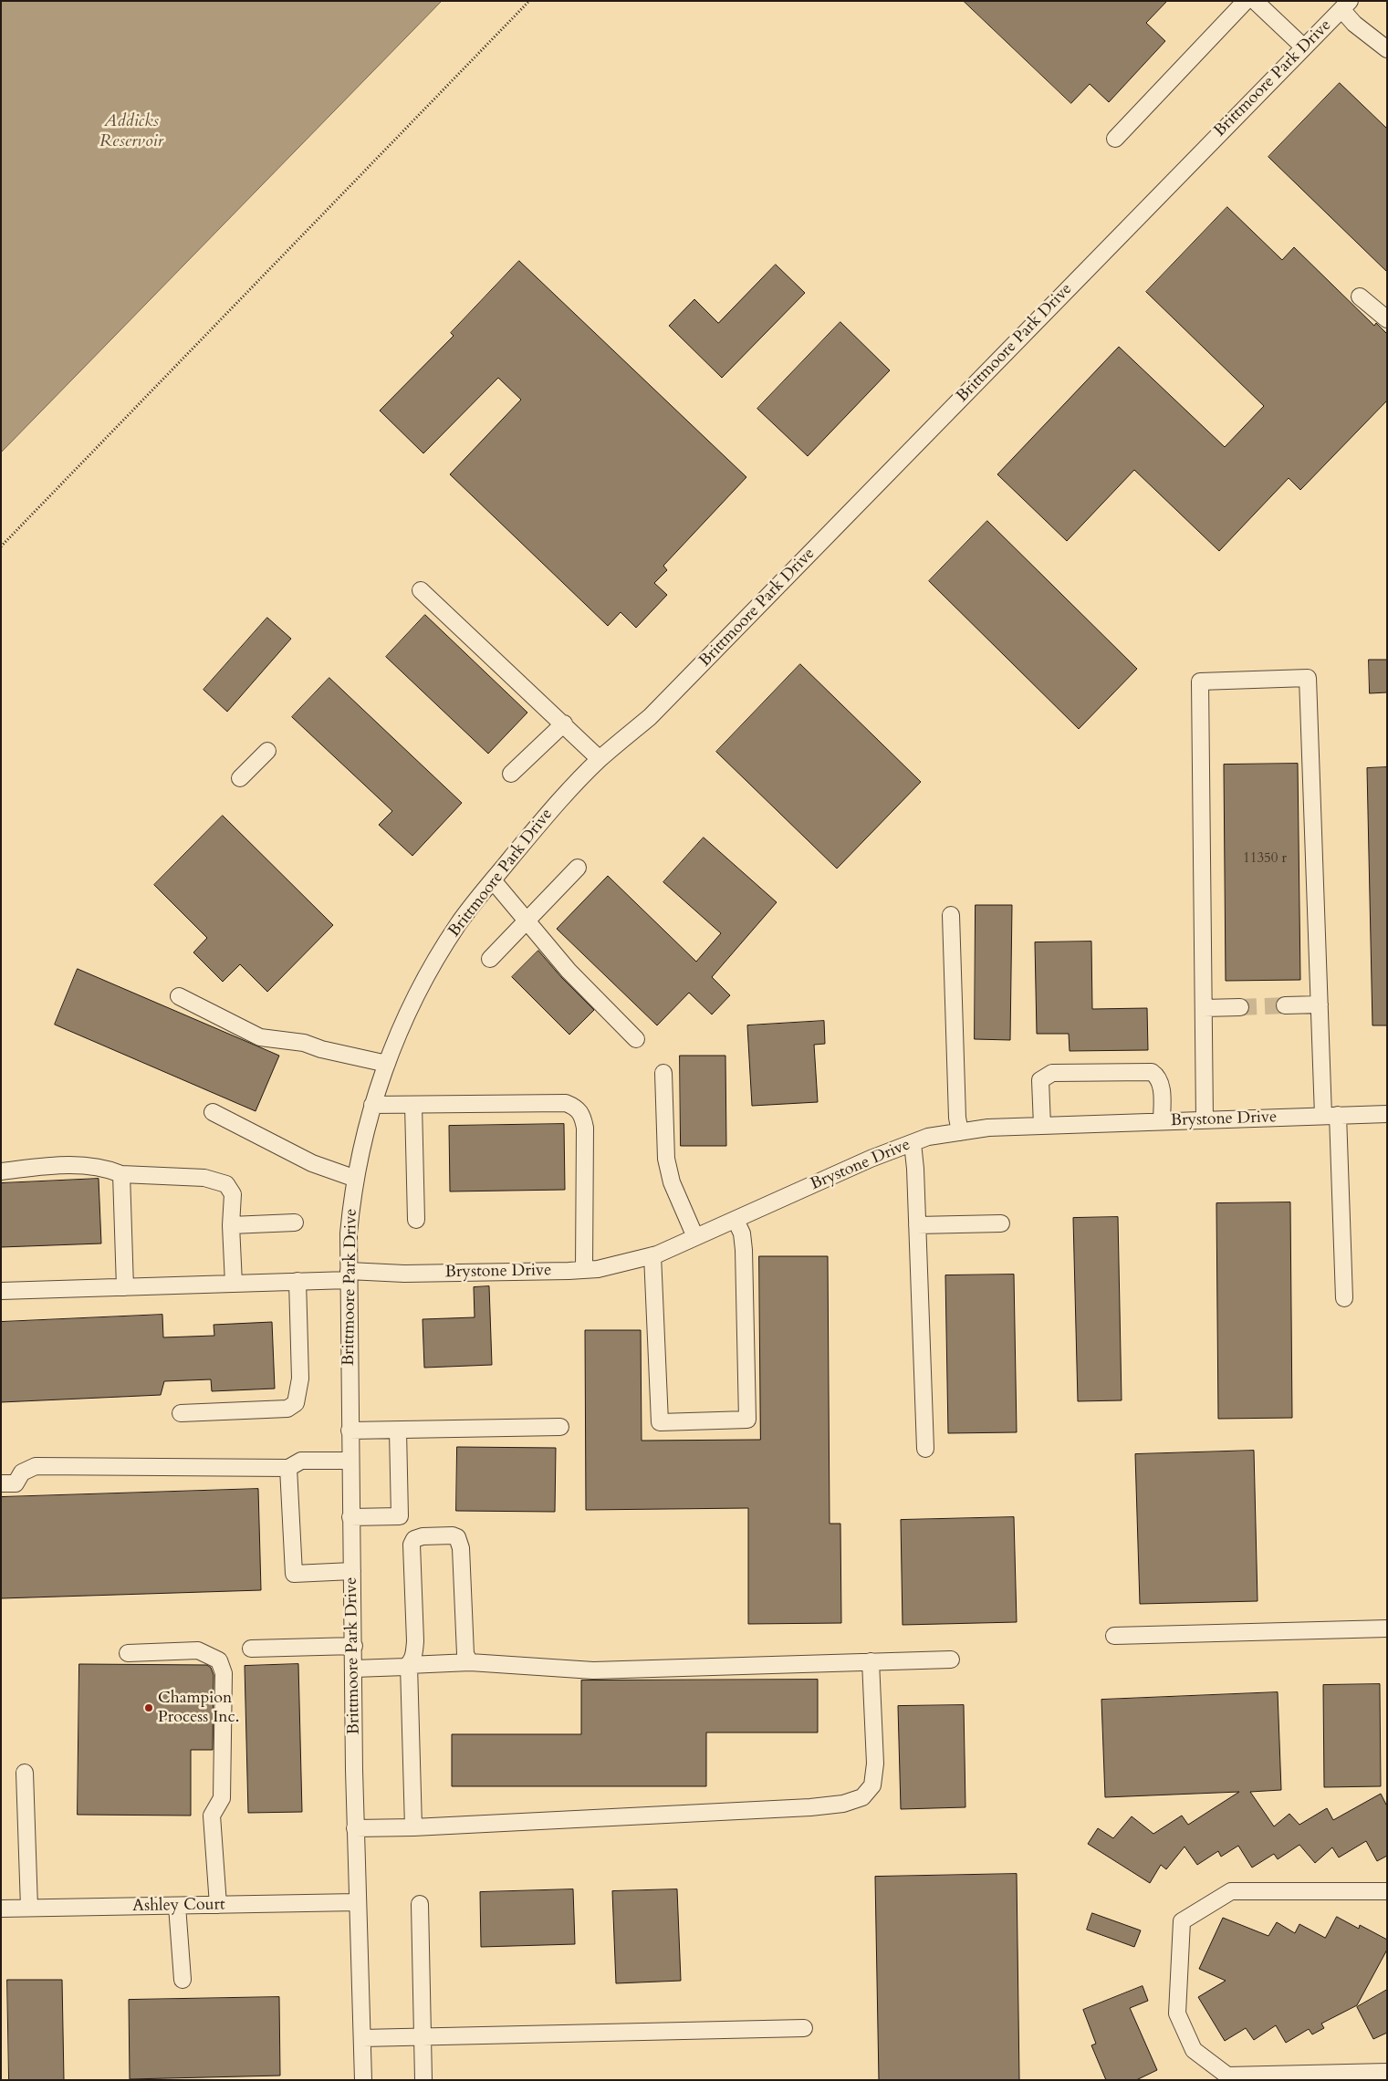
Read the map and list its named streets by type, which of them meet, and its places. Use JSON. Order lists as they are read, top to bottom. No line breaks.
{"streets":{"street":["Brittmoore Park Drive","Brystone Drive","Ashley Court"]},"crossings":[["Brittmoore Park Drive","Brystone Drive"],["Brittmoore Park Drive","Ashley Court"]],"water":["Addicks Reservoir"],"places":["Champion Process Inc."],"house_numbers":["11350 r"]}
